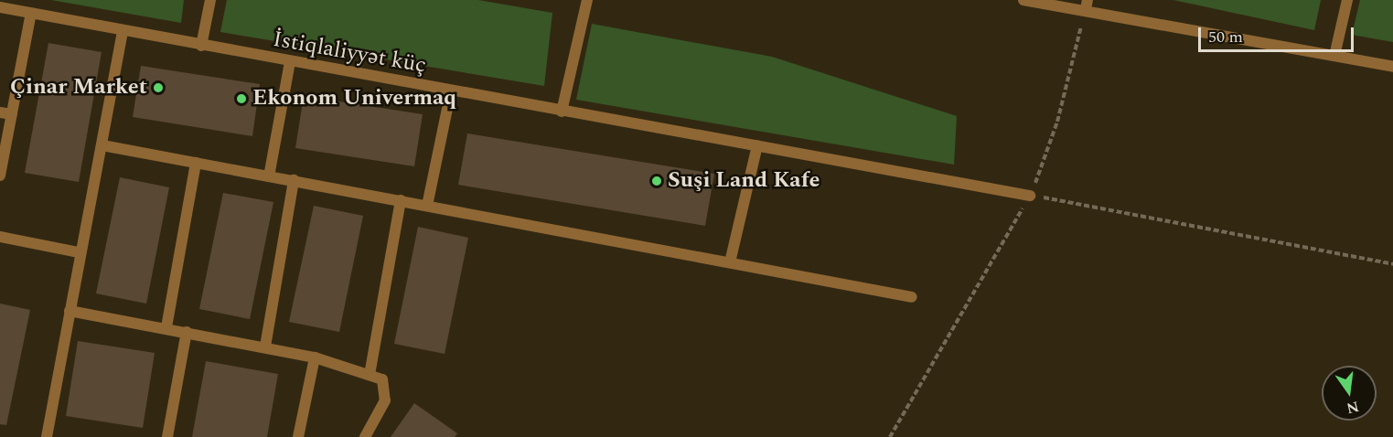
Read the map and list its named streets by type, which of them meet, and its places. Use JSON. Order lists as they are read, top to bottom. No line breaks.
{"streets":{"street":["İstiqlaliyyət küç"]},"places":["Çinar Market","Ekonom Univermaq","Suşi Land Kafe"],"scale_bar":"50 m","north":"bottom"}
